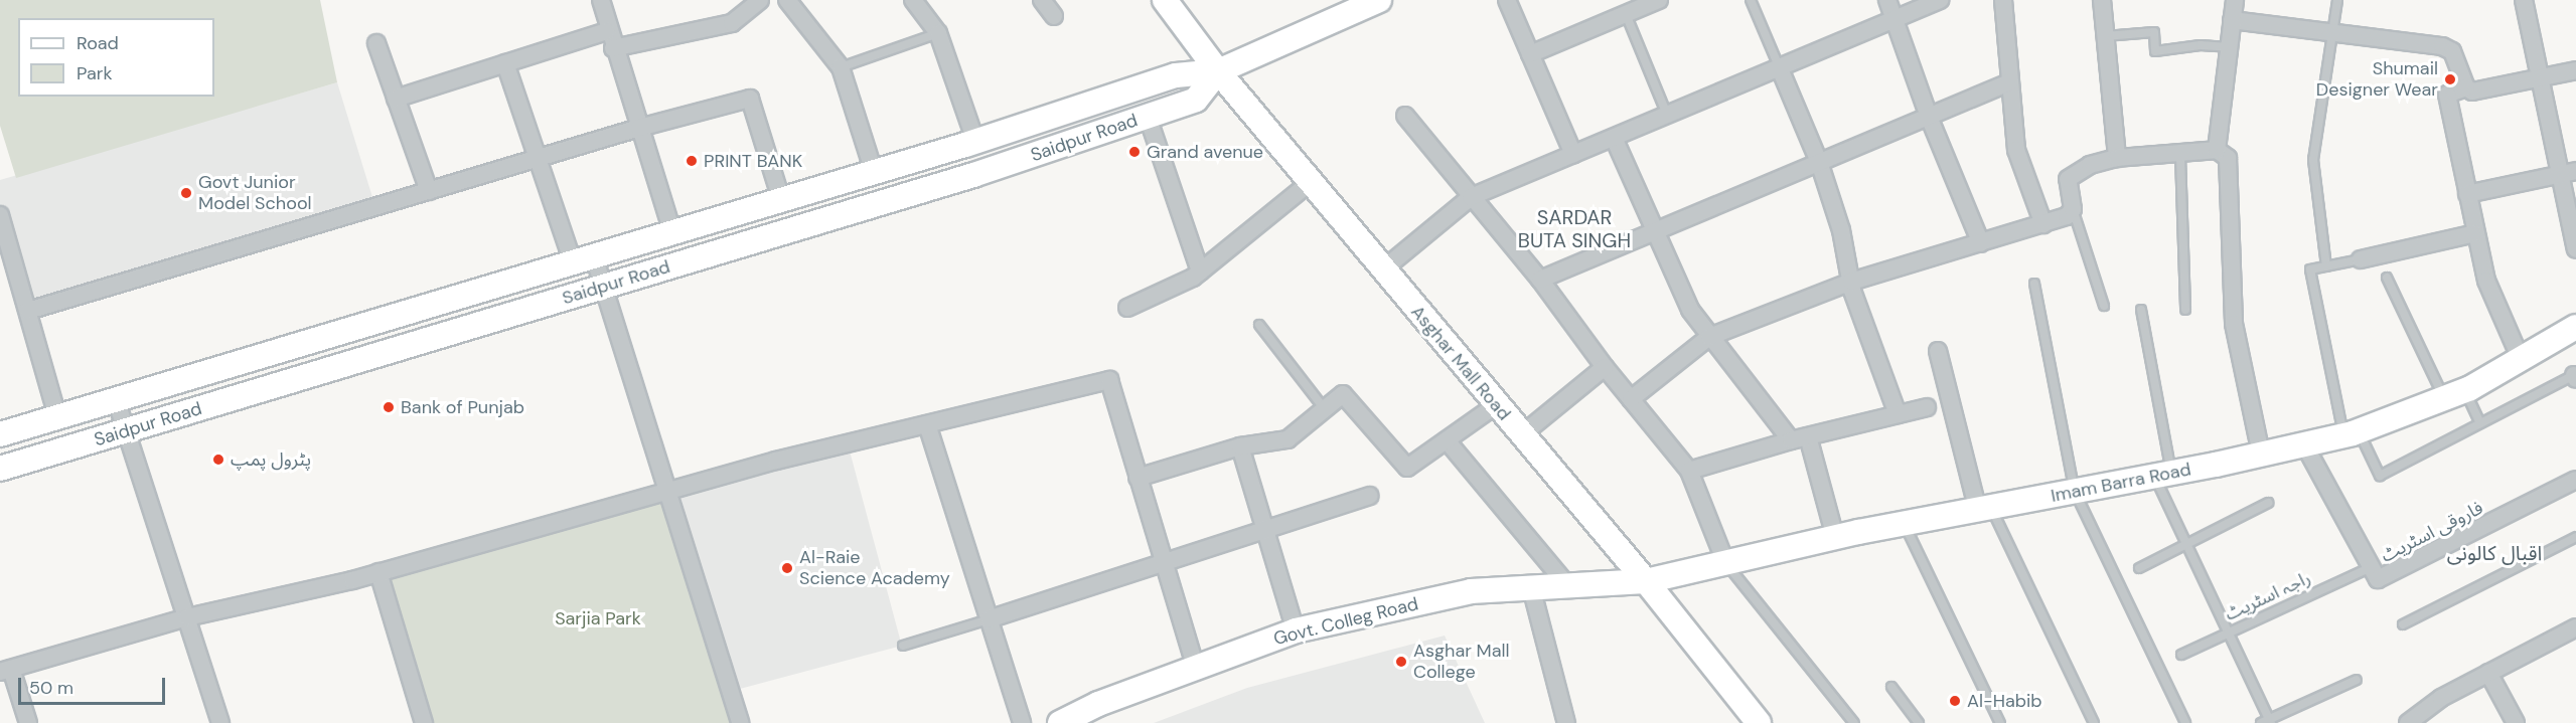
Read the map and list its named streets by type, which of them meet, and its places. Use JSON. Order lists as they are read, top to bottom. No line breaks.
{"streets":{"main road":["Saidpur Road","Asghar Mall Road","Imam Barra Road","Govt. Colleg Road"],"street":["فاروقی اسٹریٹ"],"lane":["راجہ اسٹریٹ"]},"crossings":[["Saidpur Road","Asghar Mall Road"],["Asghar Mall Road","Imam Barra Road"],["Asghar Mall Road","Govt. Colleg Road"],["Imam Barra Road","فاروقی اسٹریٹ"],["Imam Barra Road","Govt. Colleg Road"],["فاروقی اسٹریٹ","راجہ اسٹریٹ"]],"districts":["SARDAR BUTA SINGH","اقبال کالونی"],"parks":["Sarjia Park"],"places":["Shumail Designer Wear","Grand avenue","PRINT BANK","Govt Junior Model School","Bank of Punjab","پٹرول پمپ","Al-Raie Science Academy","Asghar Mall College","Al-Habib"],"legend":["Road","Park"],"scale_bar":"50 m"}
